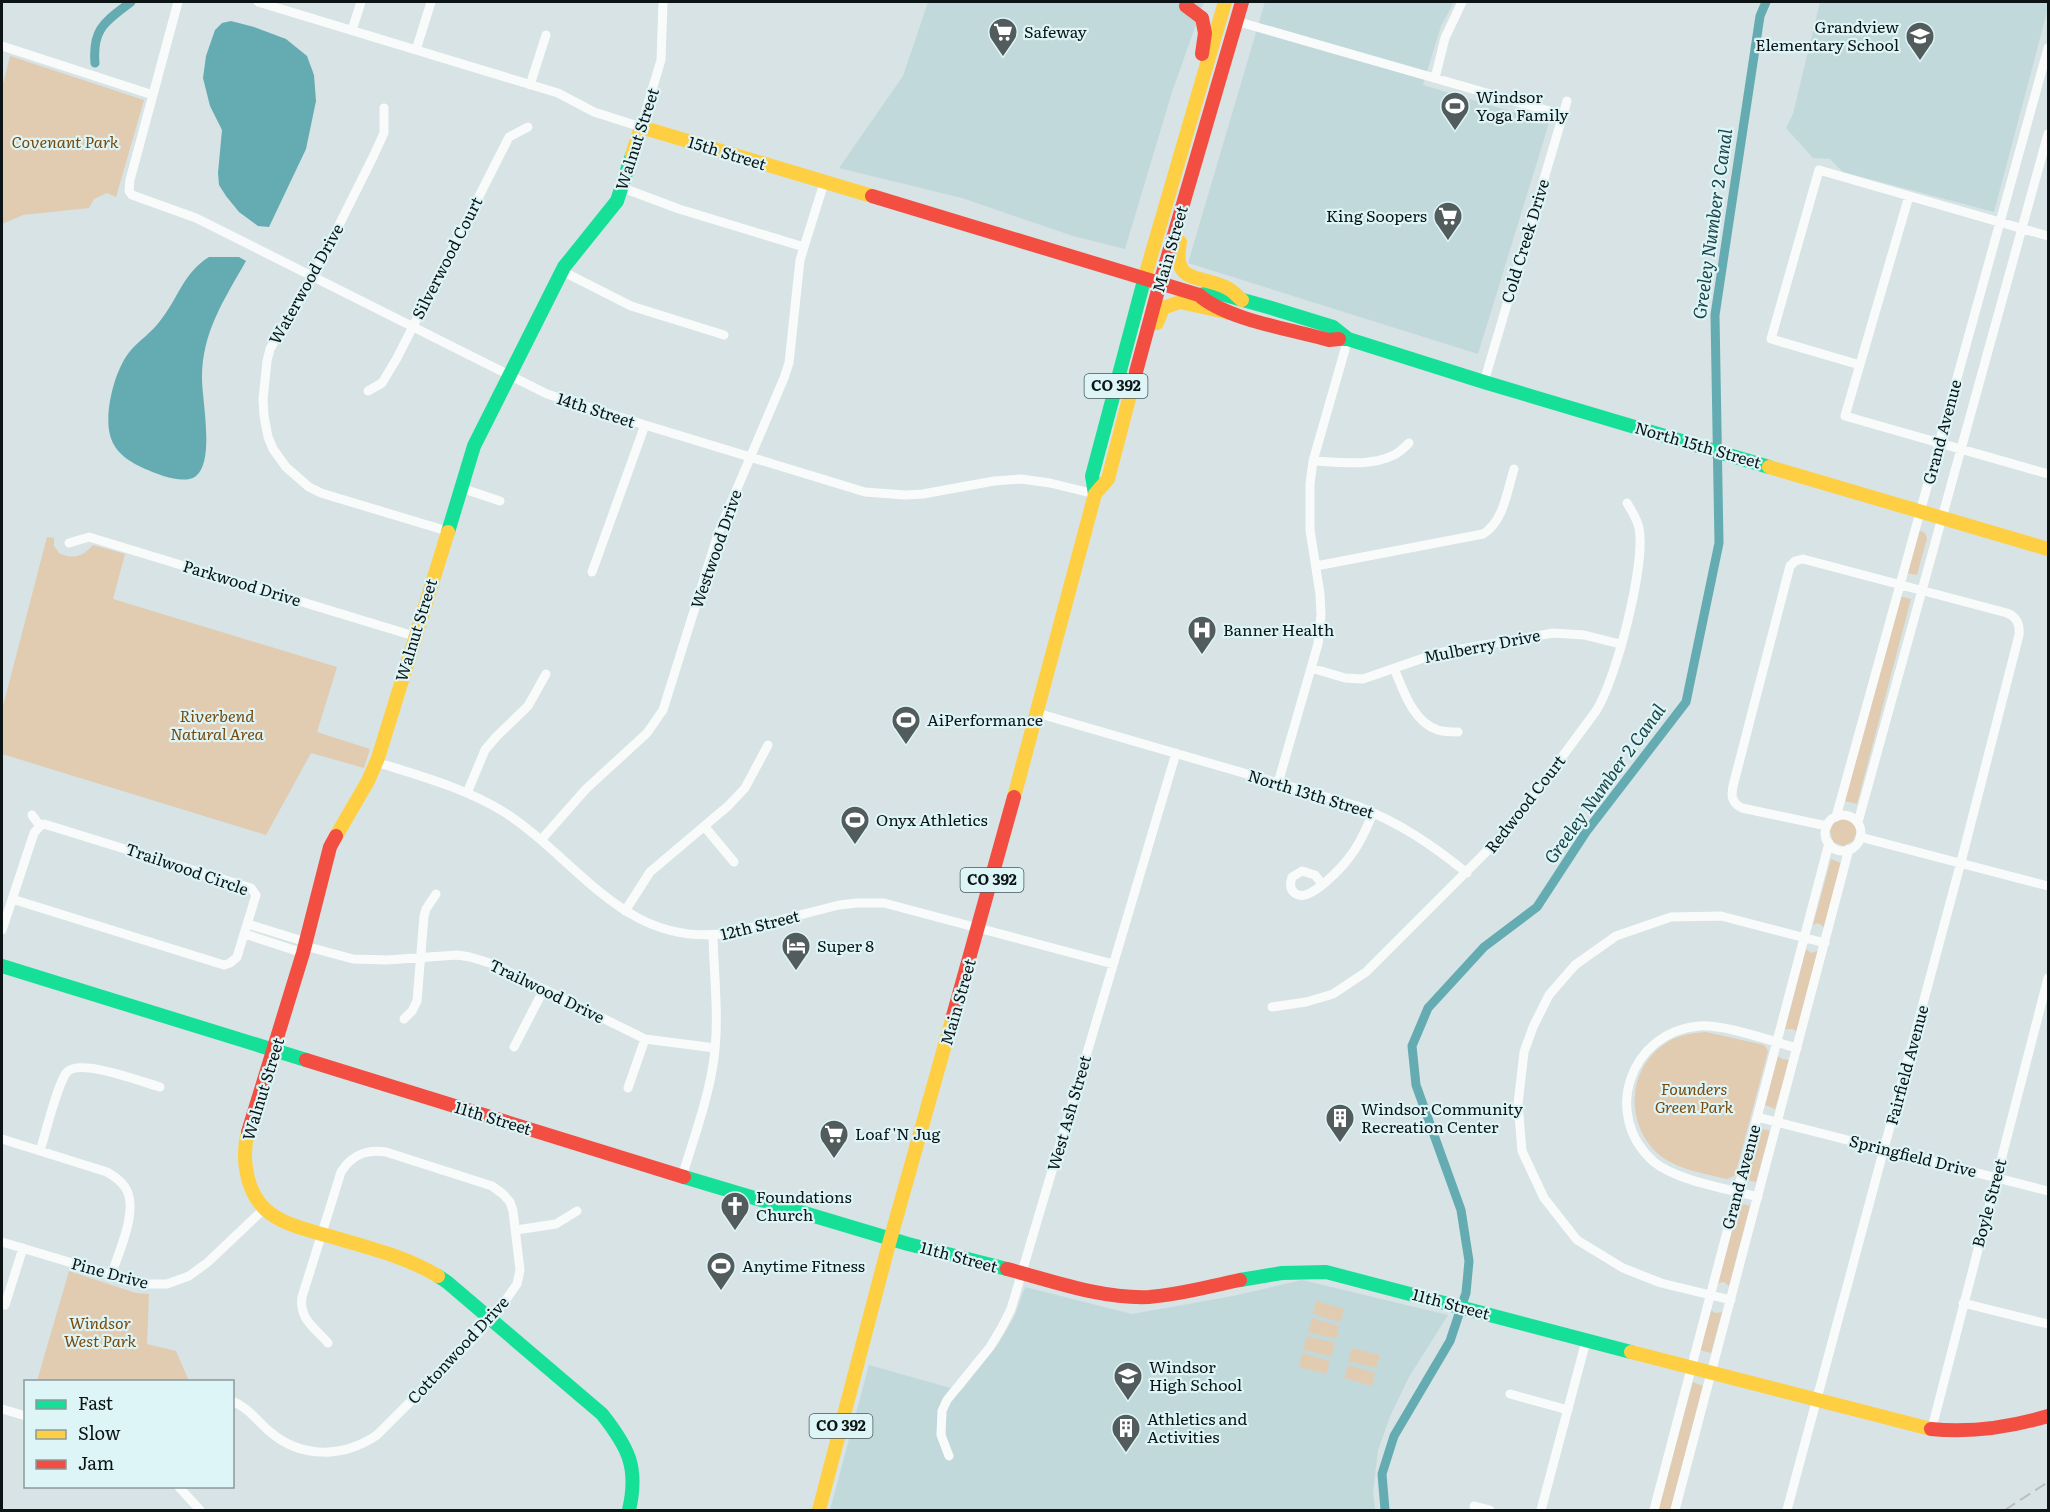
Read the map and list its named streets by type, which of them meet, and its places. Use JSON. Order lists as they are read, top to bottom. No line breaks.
{"streets":{"street":["Walnut Street","15th Street","Cold Creek Drive","Main Street","Silverwood Court","Waterwood Drive","CO 392","14th Street","Grand Avenue","North 15th Street","Westwood Drive","Parkwood Drive","Mulberry Drive","North 13th Street","Redwood Court","Trailwood Circle","12th Street","Trailwood Drive","Fairfield Avenue","West Ash Street","11th Street","Springfield Drive","Boyle Street","Pine Drive","Cottonwood Drive"]},"crossings":[["Walnut Street","15th Street"],["Walnut Street","Waterwood Drive"],["Walnut Street","14th Street"],["Walnut Street","Parkwood Drive"],["Walnut Street","12th Street"],["Walnut Street","Trailwood Drive"],["Walnut Street","11th Street"],["Walnut Street","Pine Drive"],["Walnut Street","Cottonwood Drive"],["15th Street","Main Street"],["15th Street","North 15th Street"],["15th Street","Westwood Drive"],["Cold Creek Drive","North 15th Street"],["Main Street","14th Street"],["Main Street","North 13th Street"],["Main Street","12th Street"],["Main Street","11th Street"],["Silverwood Court","14th Street"],["Waterwood Drive","14th Street"],["14th Street","Westwood Drive"],["Grand Avenue","North 15th Street"],["Grand Avenue","Fairfield Avenue"],["Grand Avenue","11th Street"],["Grand Avenue","Springfield Drive"],["Westwood Drive","12th Street"],["Mulberry Drive","Redwood Court"],["North 13th Street","Redwood Court"],["North 13th Street","West Ash Street"],["12th Street","West Ash Street"],["Fairfield Avenue","11th Street"],["Fairfield Avenue","Springfield Drive"],["West Ash Street","11th Street"],["11th Street","Boyle Street"],["Springfield Drive","Boyle Street"]],"water":["Greeley Number 2 Canal"],"parks":["Covenant Park","Riverbend Natural Area","Founders Green Park","Windsor West Park"],"places":{"supermarket":["Safeway","King Soopers","Loaf 'N Jug"],"school or university":["Grandview Elementary School","Windsor High School"],"sports":["Windsor Yoga Family","AiPerformance","Onyx Athletics","Anytime Fitness"],"hospital":["Banner Health"],"hotel":["Super 8"],"building":["Windsor Community Recreation Center","Athletics and Activities"],"church":["Foundations Church"]},"legend":["Fast","Slow","Jam"]}
